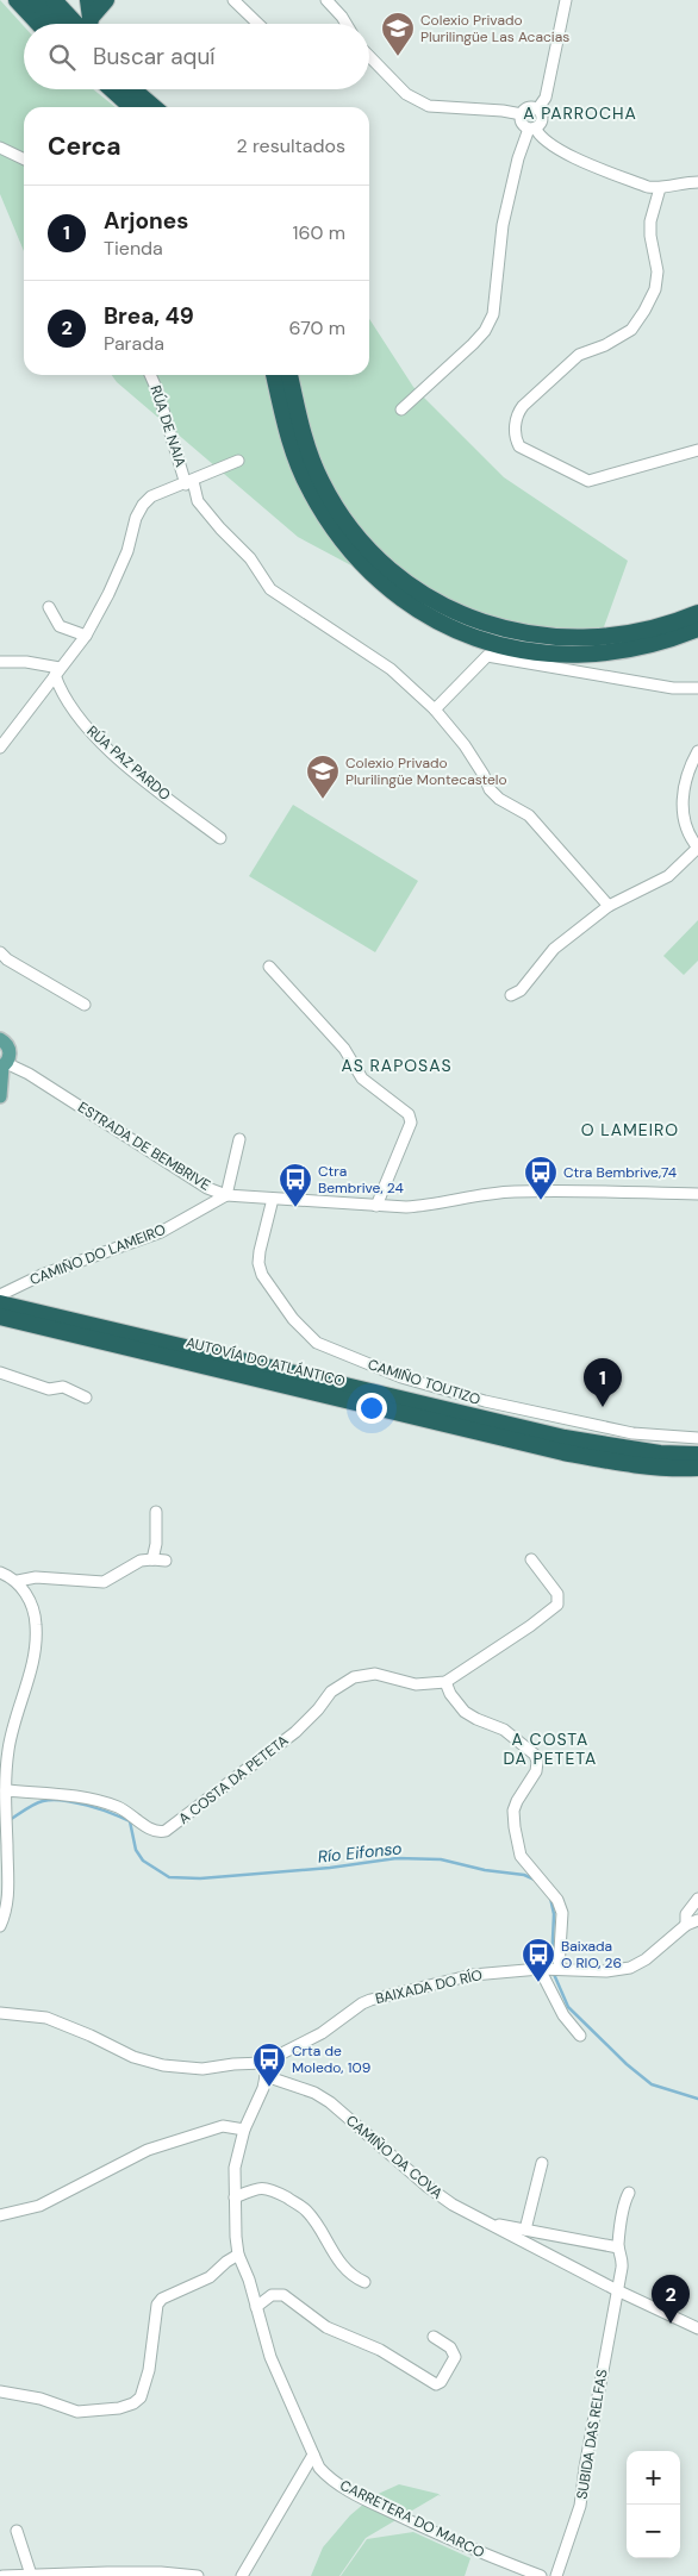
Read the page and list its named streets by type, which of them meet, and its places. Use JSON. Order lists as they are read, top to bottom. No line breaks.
{"streets":{"highway":["AUTOVÍA DO ATLÁNTICO"],"street":["RÚA DE NAIA","RÚA PAZ PARDO","ESTRADA DE BEMBRIVE","CAMIÑO DO LAMEIRO","CAMIÑO TOUTIZO","A COSTA DA PETETA","BAIXADA DO RÍO","CAMIÑO DA COVA","SUBIDA DAS RELFAS","CARRETERA DO MARCO"]},"crossings":[["ESTRADA DE BEMBRIVE","CAMIÑO DO LAMEIRO"],["ESTRADA DE BEMBRIVE","CAMIÑO TOUTIZO"],["CAMIÑO DA COVA","SUBIDA DAS RELFAS"],["CAMIÑO DA COVA","CARRETERA DO MARCO"]],"districts":["A PARROCHA","AS RAPOSAS","O LAMEIRO","A COSTA DA PETETA"],"water":["Río Eifonso"],"places":{"school or university":["Colexio Privado Plurilingüe Las Acacias","Colexio Privado Plurilingüe Montecastelo"],"bus stop":["Ctra Bembrive,74","Ctra Bembrive, 24","Baixada O RIO, 26","Crta de Moledo, 109"]},"page":{"search":"Buscar aquí","heading":["Cerca","2 resultados"],"list":[{"mark":"1","name":"Arjones","note":"Tienda","value":"160 m"},{"mark":"2","name":"Brea, 49","note":"Parada","value":"670 m"}],"pins":["1","2"],"map_buttons":["+","−"]}}
